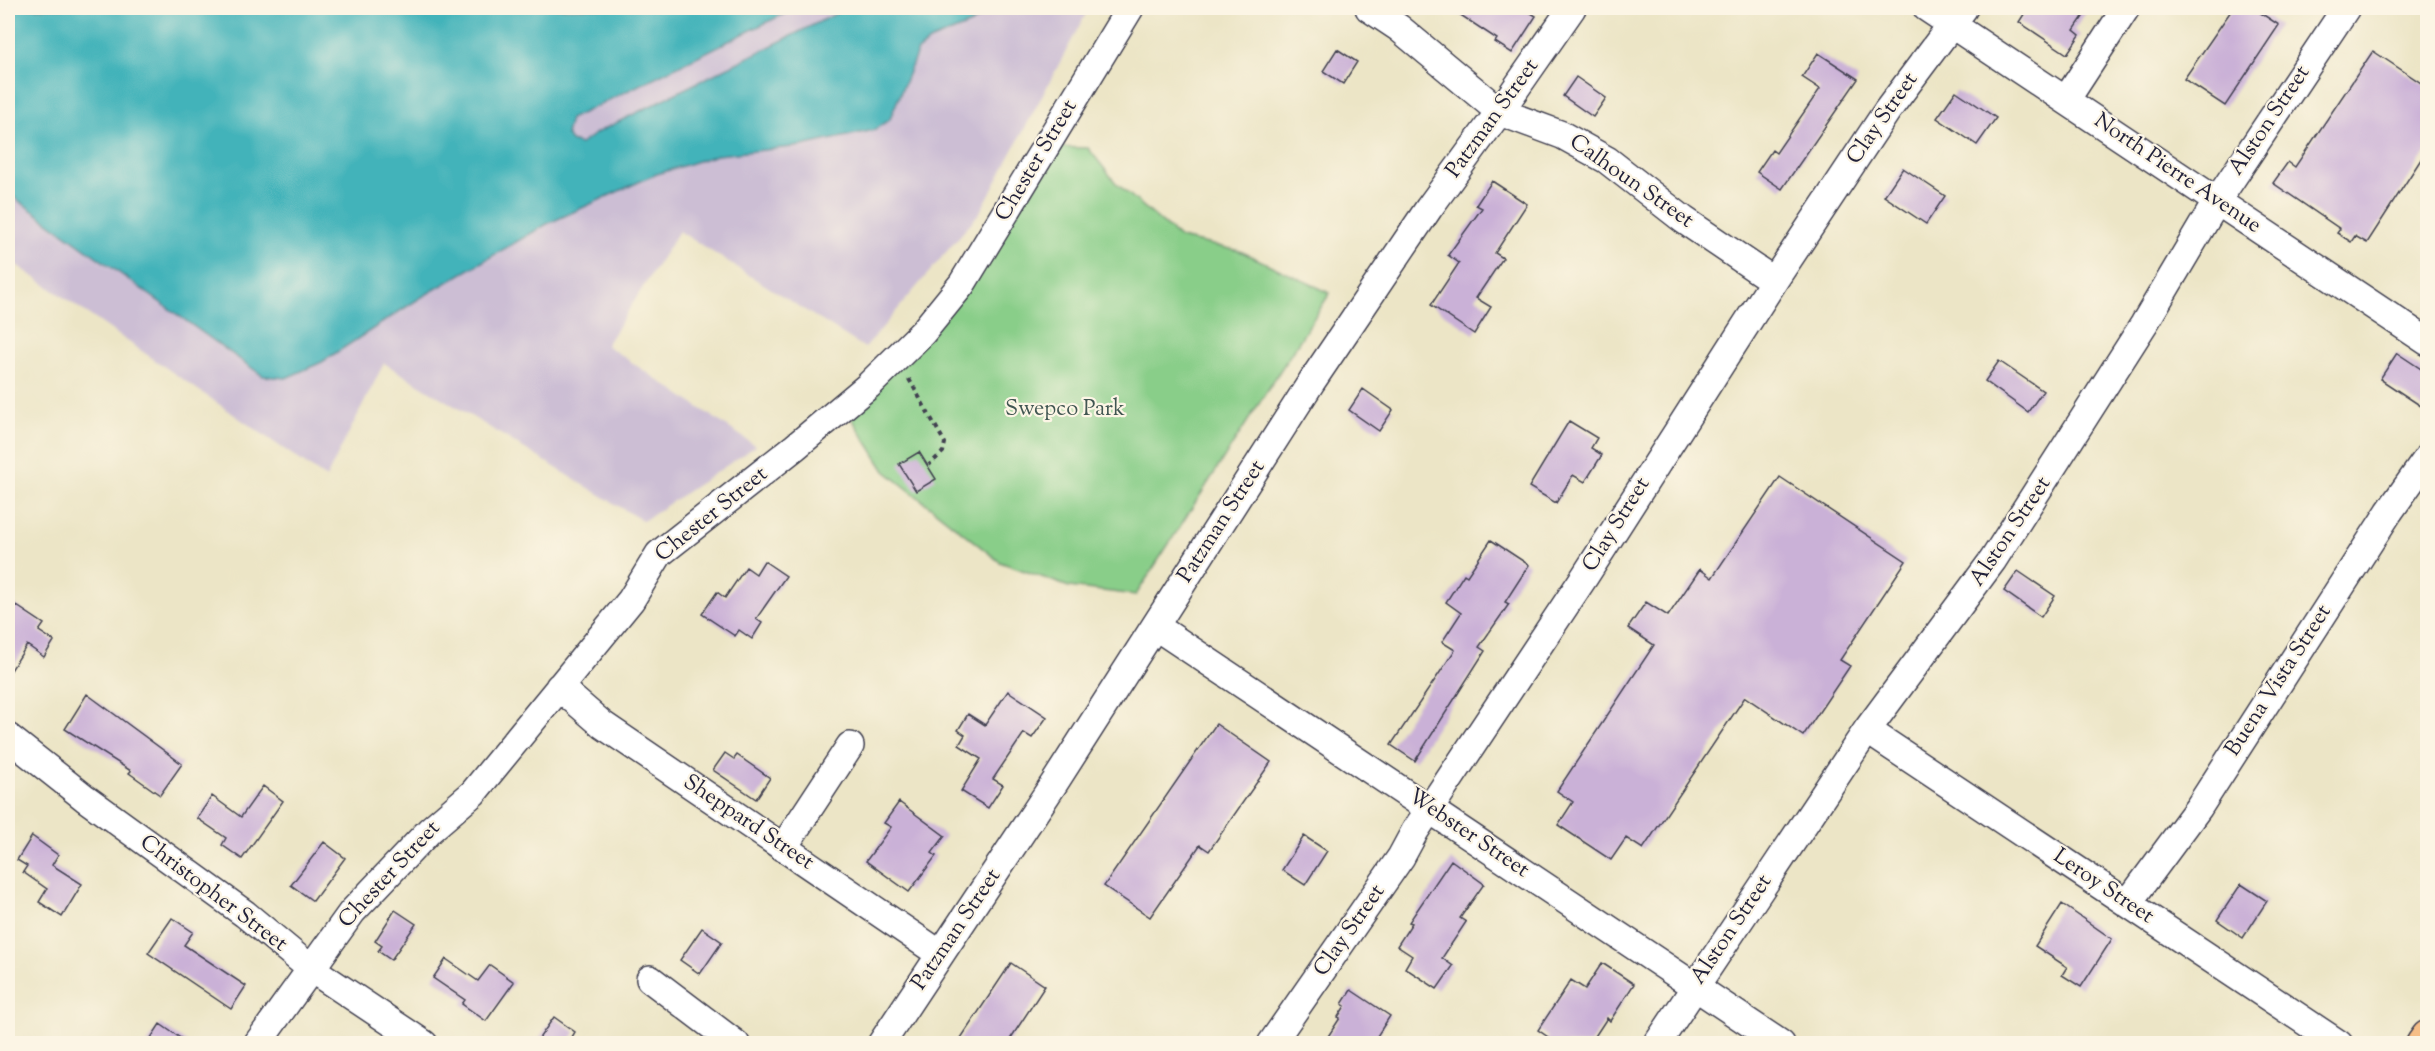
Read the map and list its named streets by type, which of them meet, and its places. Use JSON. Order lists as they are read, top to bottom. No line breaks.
{"streets":{"street":["Patzman Street","Clay Street","Alston Street","Chester Street","North Pierre Avenue","Calhoun Street","Buena Vista Street","Sheppard Street","Webster Street","Leroy Street","Christopher Street"]},"crossings":[["Patzman Street","Calhoun Street"],["Patzman Street","Sheppard Street"],["Patzman Street","Webster Street"],["Clay Street","North Pierre Avenue"],["Clay Street","Calhoun Street"],["Clay Street","Webster Street"],["Alston Street","North Pierre Avenue"],["Alston Street","Webster Street"],["Alston Street","Leroy Street"],["Chester Street","Sheppard Street"],["Chester Street","Christopher Street"],["Buena Vista Street","Leroy Street"]],"parks":["Swepco Park"]}
